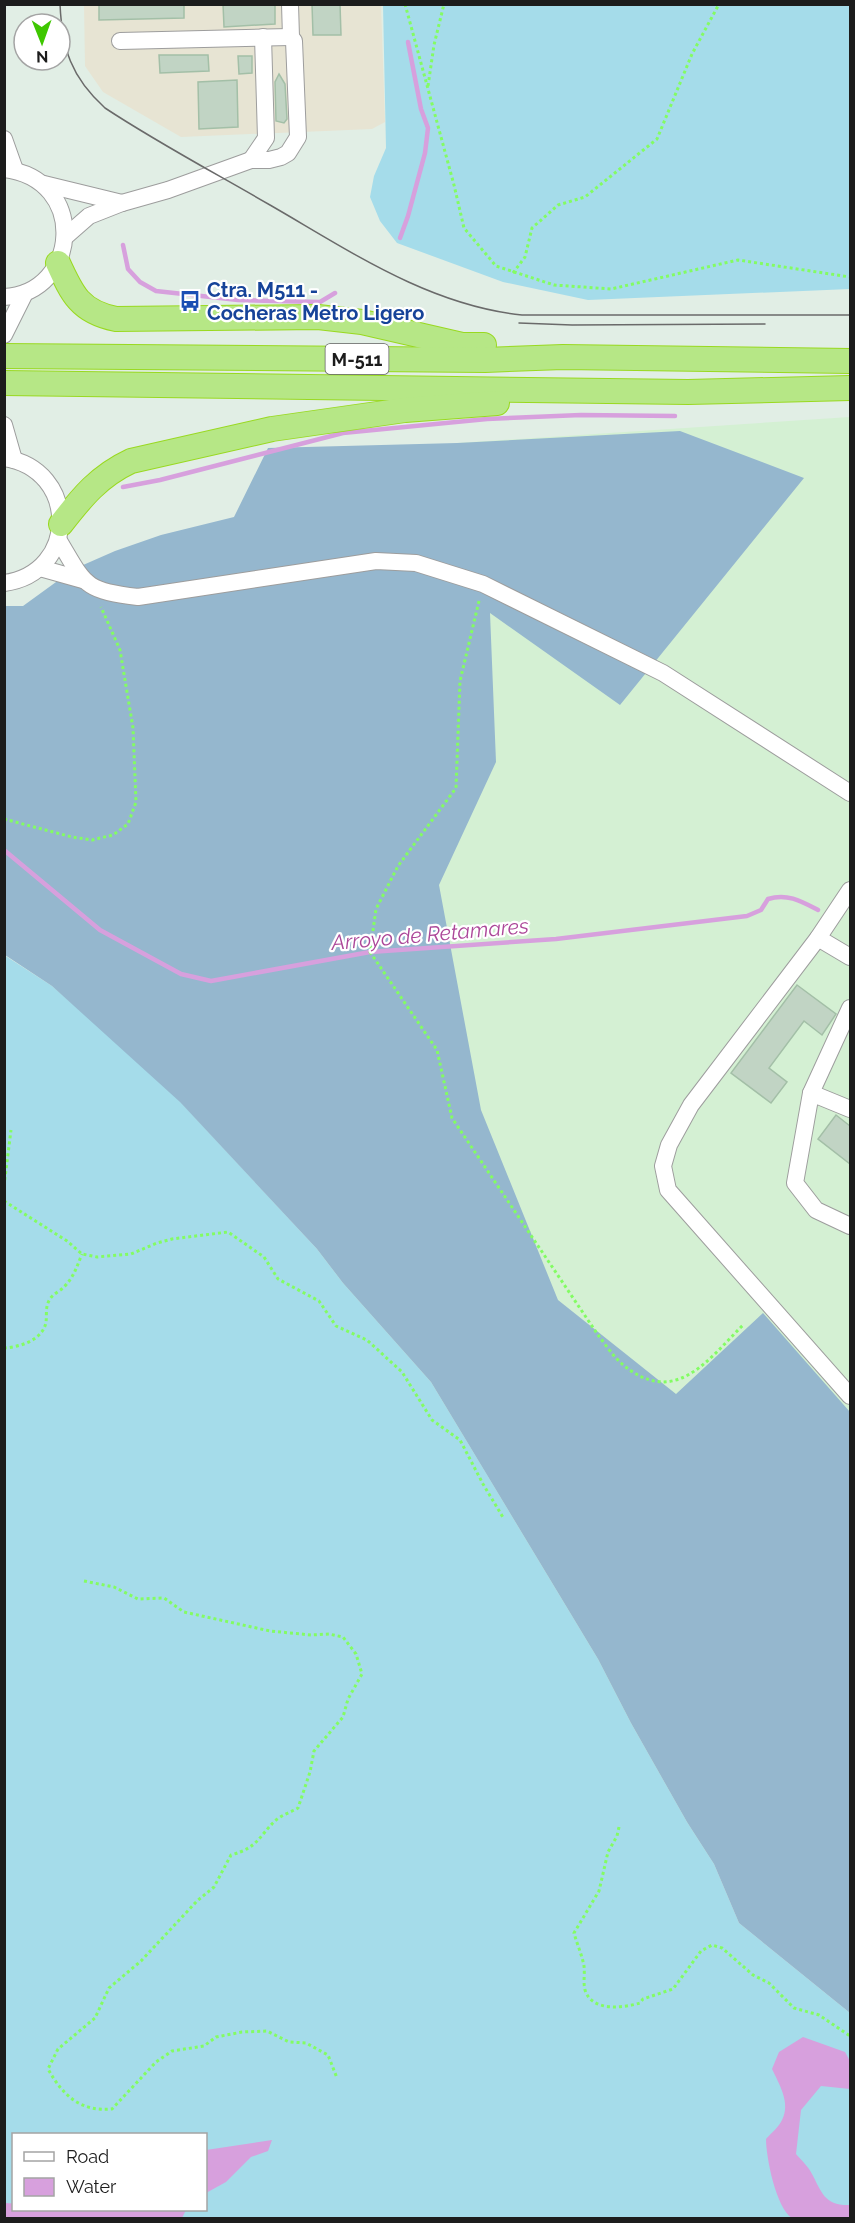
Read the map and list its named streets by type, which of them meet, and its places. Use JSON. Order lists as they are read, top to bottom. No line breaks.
{"streets":{"highway":["M-511"]},"water":["Arroyo de Retamares"],"places":{"bus stop":["Ctra. M511 - Cocheras Metro Ligero"]},"legend":["Road","Water"],"north":"bottom"}
